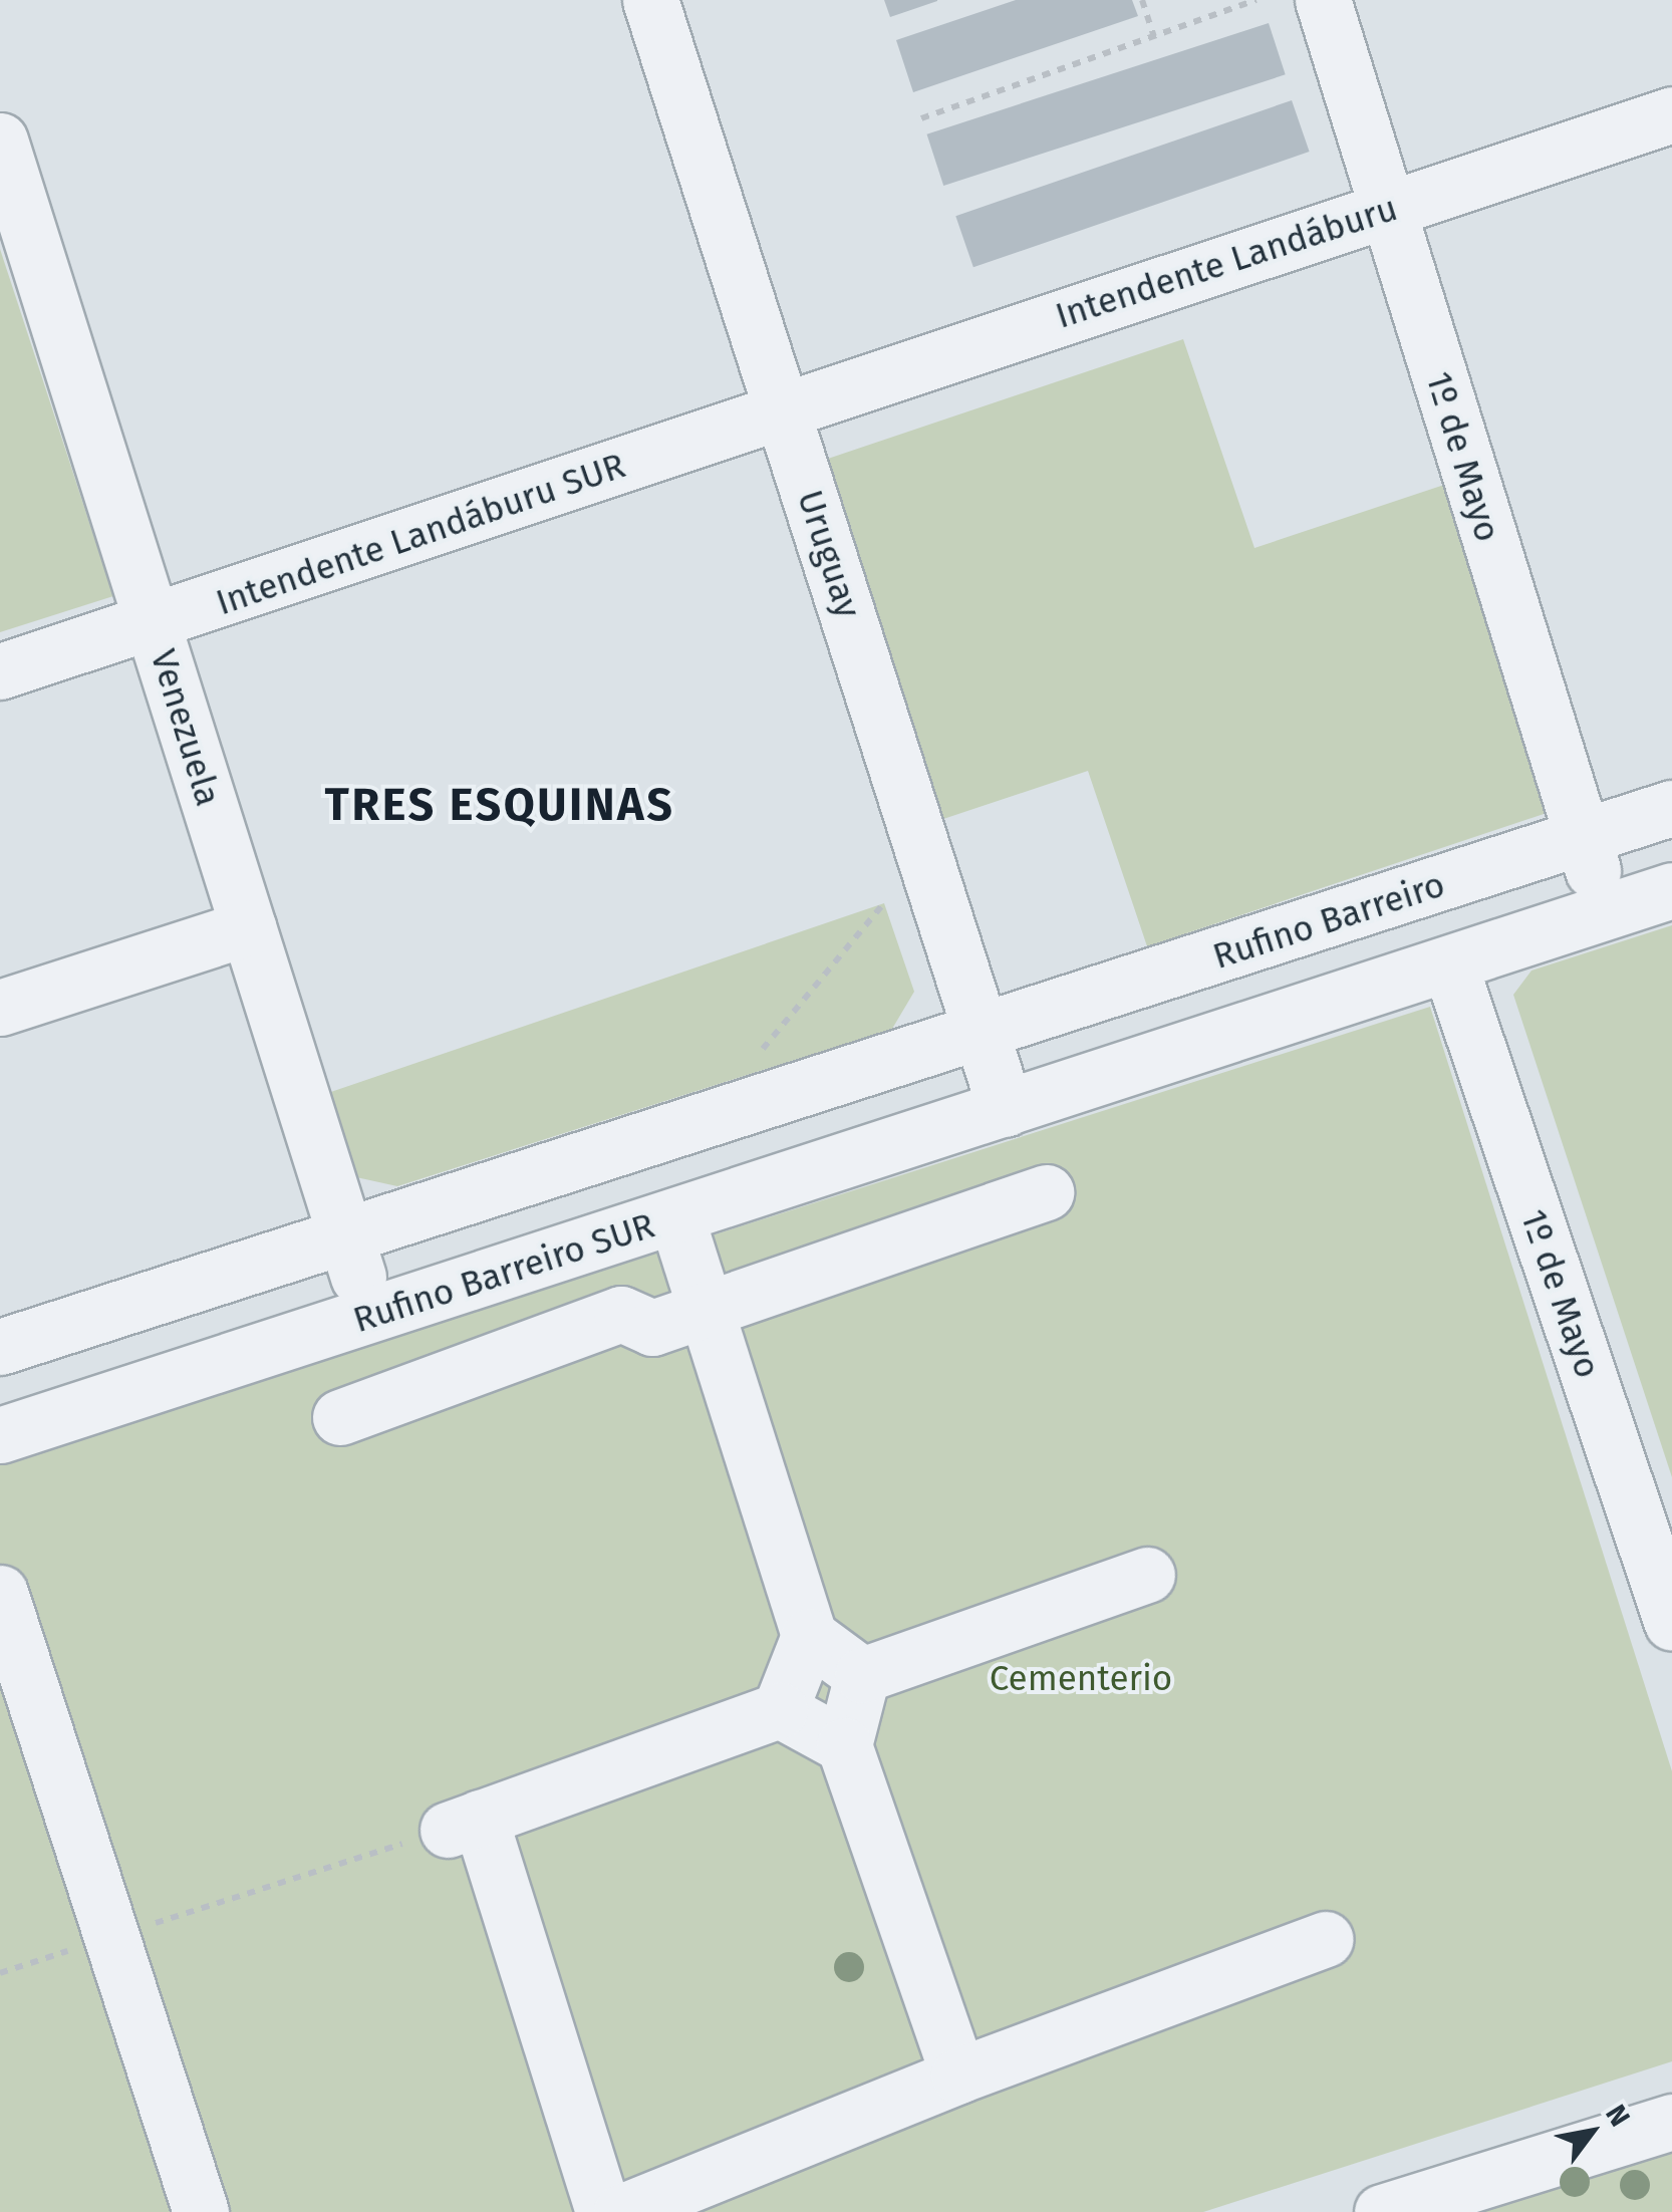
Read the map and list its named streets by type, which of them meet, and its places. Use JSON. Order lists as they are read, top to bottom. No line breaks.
{"streets":{"street":["Intendente Landáburu","1º de Mayo","Intendente Landáburu SUR","Uruguay","Venezuela","Rufino Barreiro","Rufino Barreiro SUR"]},"crossings":[["Intendente Landáburu","1º de Mayo"],["Intendente Landáburu","Intendente Landáburu SUR"],["Intendente Landáburu","Uruguay"],["1º de Mayo","Rufino Barreiro"],["Intendente Landáburu SUR","Uruguay"],["Intendente Landáburu SUR","Venezuela"],["Uruguay","Rufino Barreiro"],["Uruguay","Rufino Barreiro SUR"],["Venezuela","Rufino Barreiro SUR"]],"districts":["TRES ESQUINAS"],"parks":["Cementerio"],"north":"top right"}
